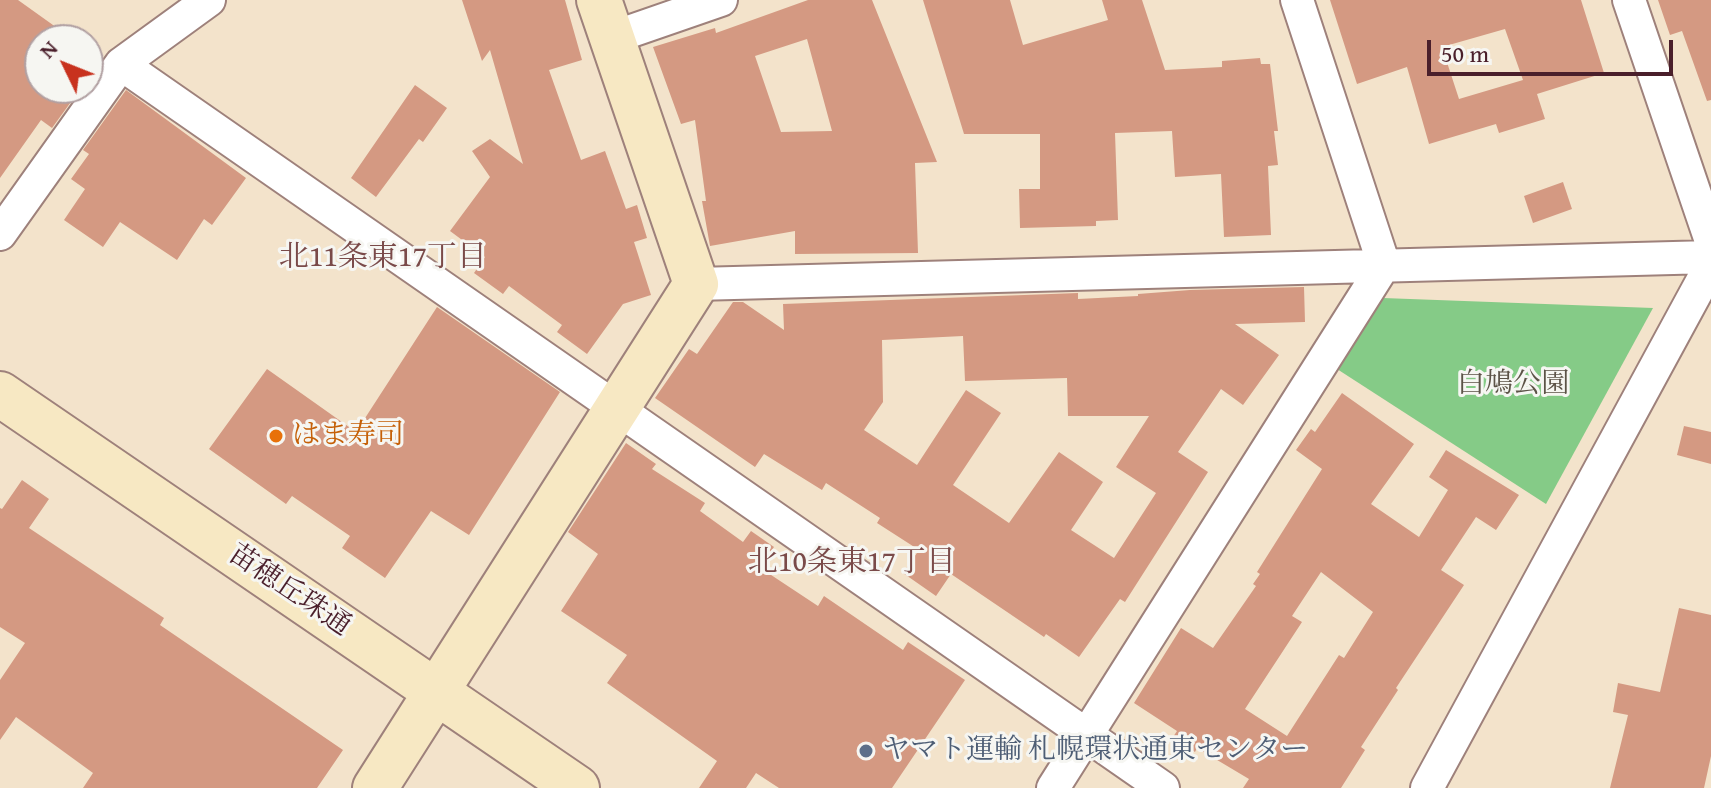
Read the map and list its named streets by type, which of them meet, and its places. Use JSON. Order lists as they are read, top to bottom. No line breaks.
{"streets":{"street":["苗穂丘珠通"]},"districts":["北11条東17丁目","北10条東17丁目"],"parks":["白鳩公園"],"places":["はま寿司","ヤマト運輸 札幌環状通東センター"],"scale_bar":"50 m","north":"top left"}
